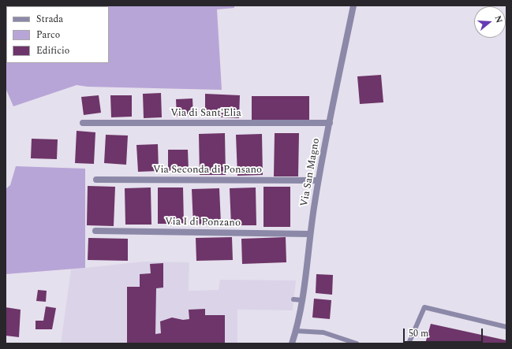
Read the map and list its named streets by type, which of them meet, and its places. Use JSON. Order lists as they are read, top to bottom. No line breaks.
{"streets":{"street":["Via di Sant'Elia","Via Seconda di Ponsano","Via San Magno","Via I di Ponzano"]},"crossings":[["Via di Sant'Elia","Via San Magno"],["Via Seconda di Ponsano","Via San Magno"],["Via San Magno","Via I di Ponzano"]],"legend":["Strada","Parco","Edificio"],"scale_bar":"50 m","north":"right"}
